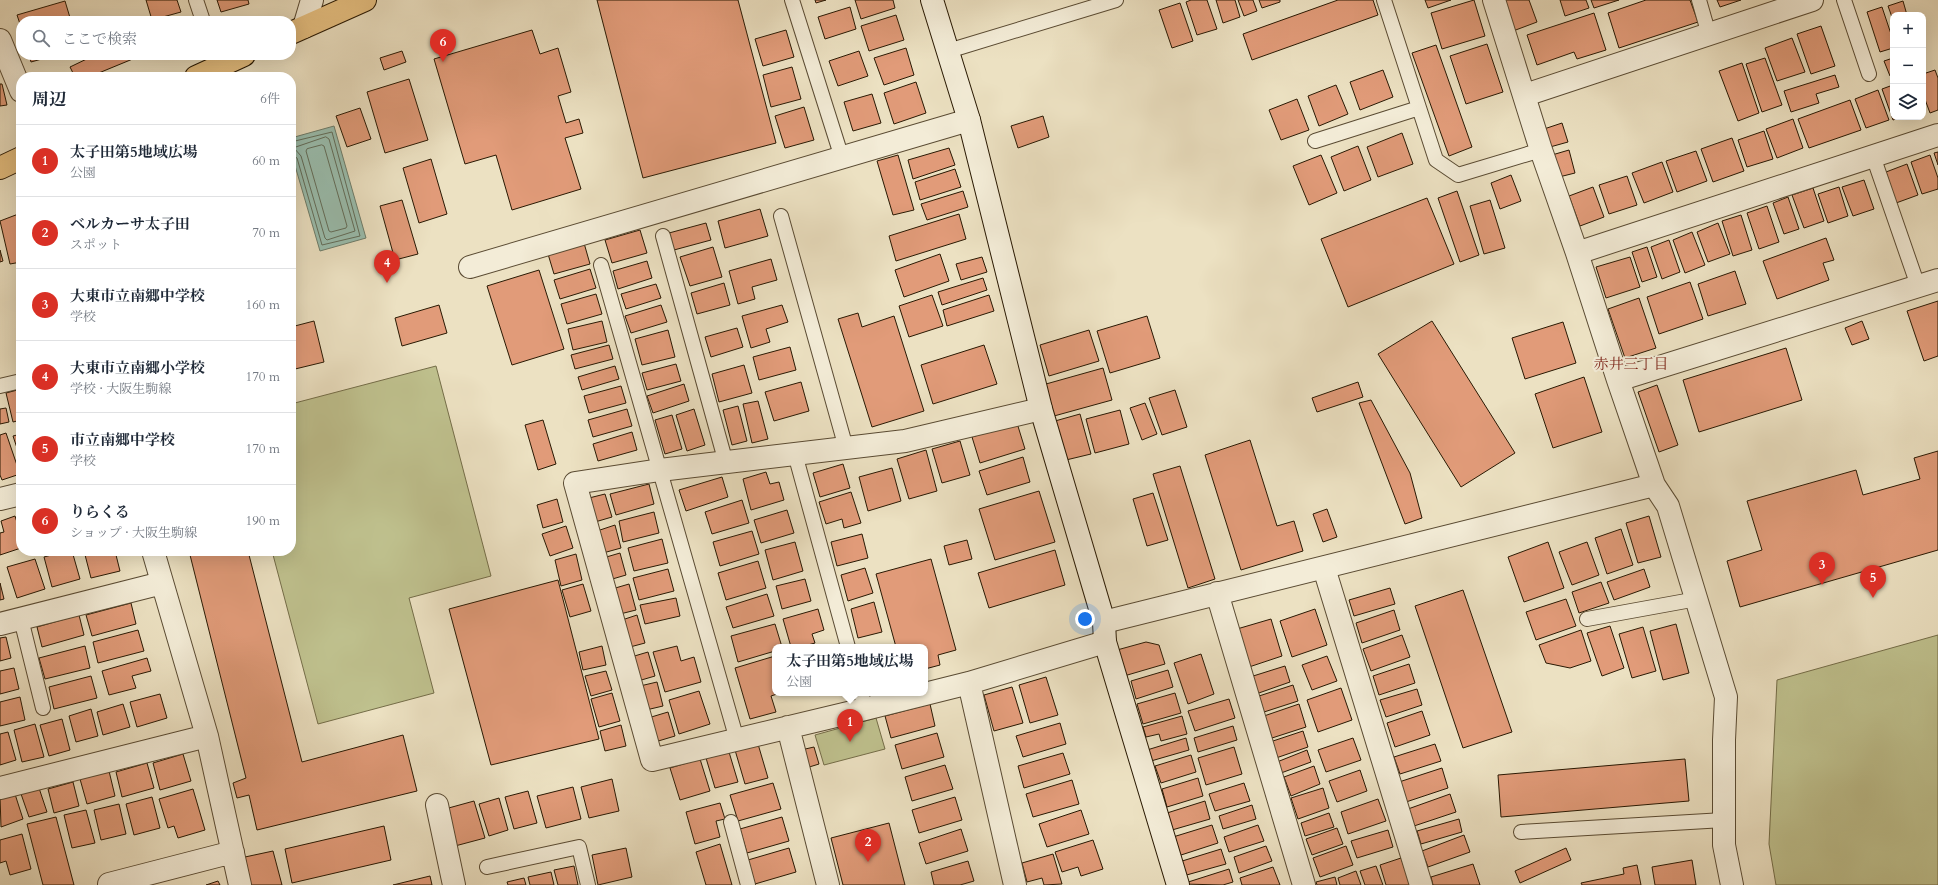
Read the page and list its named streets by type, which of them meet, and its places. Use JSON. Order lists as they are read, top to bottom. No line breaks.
{"districts":["赤井三丁目"],"page":{"map_buttons":["+","−"],"search":"ここで検索","pins":["6","4","3","5","1","2"],"heading":["周辺","6件"],"list":[{"mark":"1","name":"太子田第5地域広場","note":"公園","value":"60 m"},{"mark":"2","name":"ベルカーサ太子田","note":"スポット","value":"70 m"},{"mark":"3","name":"大東市立南郷中学校","note":"学校","value":"160 m"},{"mark":"4","name":"大東市立南郷小学校","note":"学校 · 大阪生駒線","value":"170 m"},{"mark":"5","name":"市立南郷中学校","note":"学校","value":"170 m"},{"mark":"6","name":"りらくる","note":"ショップ · 大阪生駒線","value":"190 m"}],"popup":["太子田第5地域広場","公園"]}}
